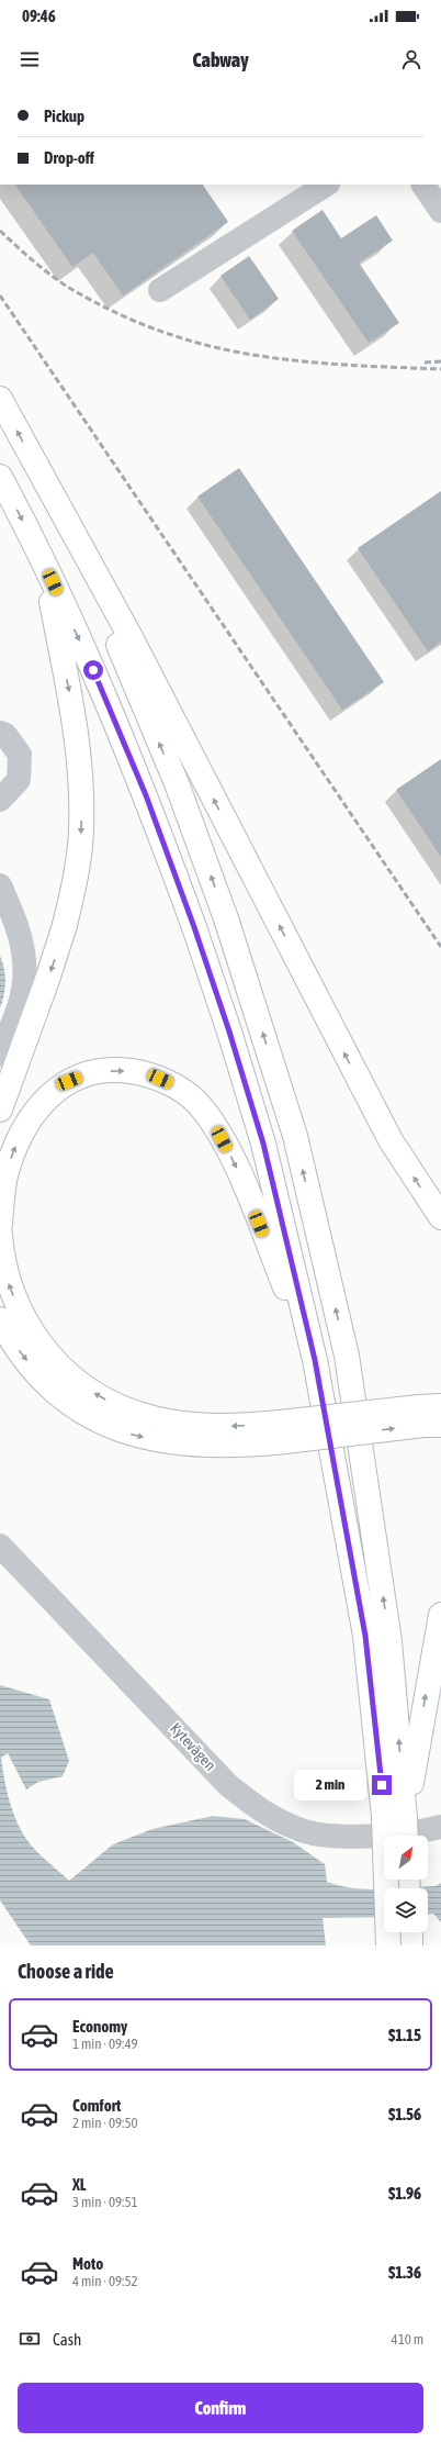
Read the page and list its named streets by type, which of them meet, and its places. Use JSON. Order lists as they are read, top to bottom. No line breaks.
{"streets":{"street":["Kytevägen"]},"north":"top right","page":{"status":"09:46","header":"Cabway","banner":["Pickup","Drop-off"],"bubble":"2 min","heading":"Choose a ride","list":[{"name":"Economy","note":"1 min · 09:49","value":"$1.15"},{"name":"Comfort","note":"2 min · 09:50","value":"$1.56"},{"name":"XL","note":"3 min · 09:51","value":"$1.96"},{"name":"Moto","note":"4 min · 09:52","value":"$1.36"}],"pay":["Cash","410 m"],"buttons":"Confirm"}}
